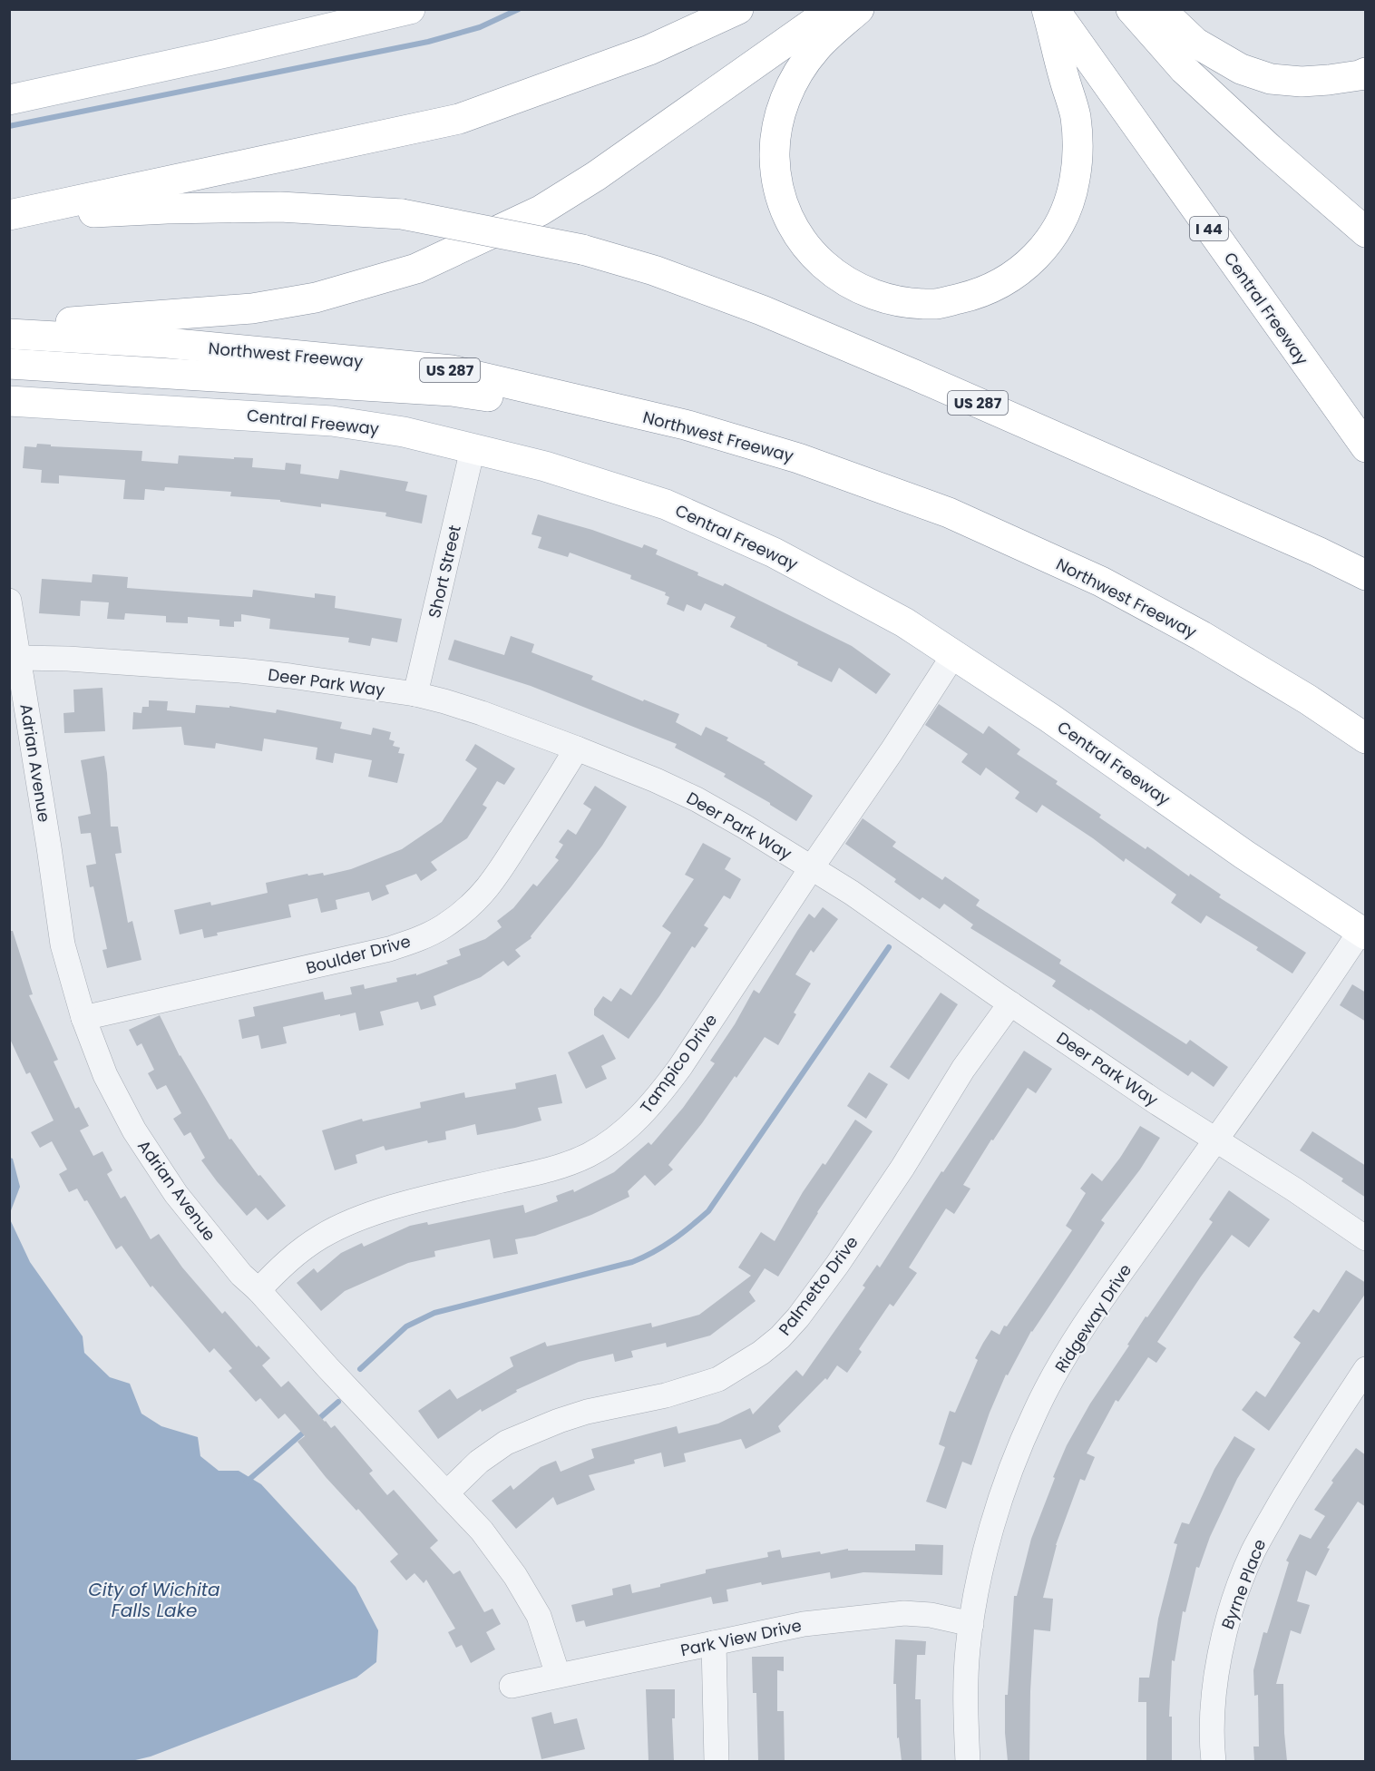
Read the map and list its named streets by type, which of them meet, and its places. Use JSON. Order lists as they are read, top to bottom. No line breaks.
{"streets":{"main road":["I 44","Central Freeway","Northwest Freeway","US 287"],"street":["Short Street","Deer Park Way","Adrian Avenue","Boulder Drive","Tampico Drive","Palmetto Drive","Ridgeway Drive","Byrne Place","Park View Drive"]},"crossings":[["Central Freeway","Short Street"],["Central Freeway","Tampico Drive"],["Central Freeway","Ridgeway Drive"],["Short Street","Deer Park Way"],["Deer Park Way","Adrian Avenue"],["Deer Park Way","Boulder Drive"],["Deer Park Way","Tampico Drive"],["Deer Park Way","Palmetto Drive"],["Deer Park Way","Ridgeway Drive"],["Adrian Avenue","Boulder Drive"],["Adrian Avenue","Tampico Drive"],["Adrian Avenue","Palmetto Drive"],["Adrian Avenue","Park View Drive"],["Ridgeway Drive","Park View Drive"]],"water":["City of Wichita Falls Lake"]}
